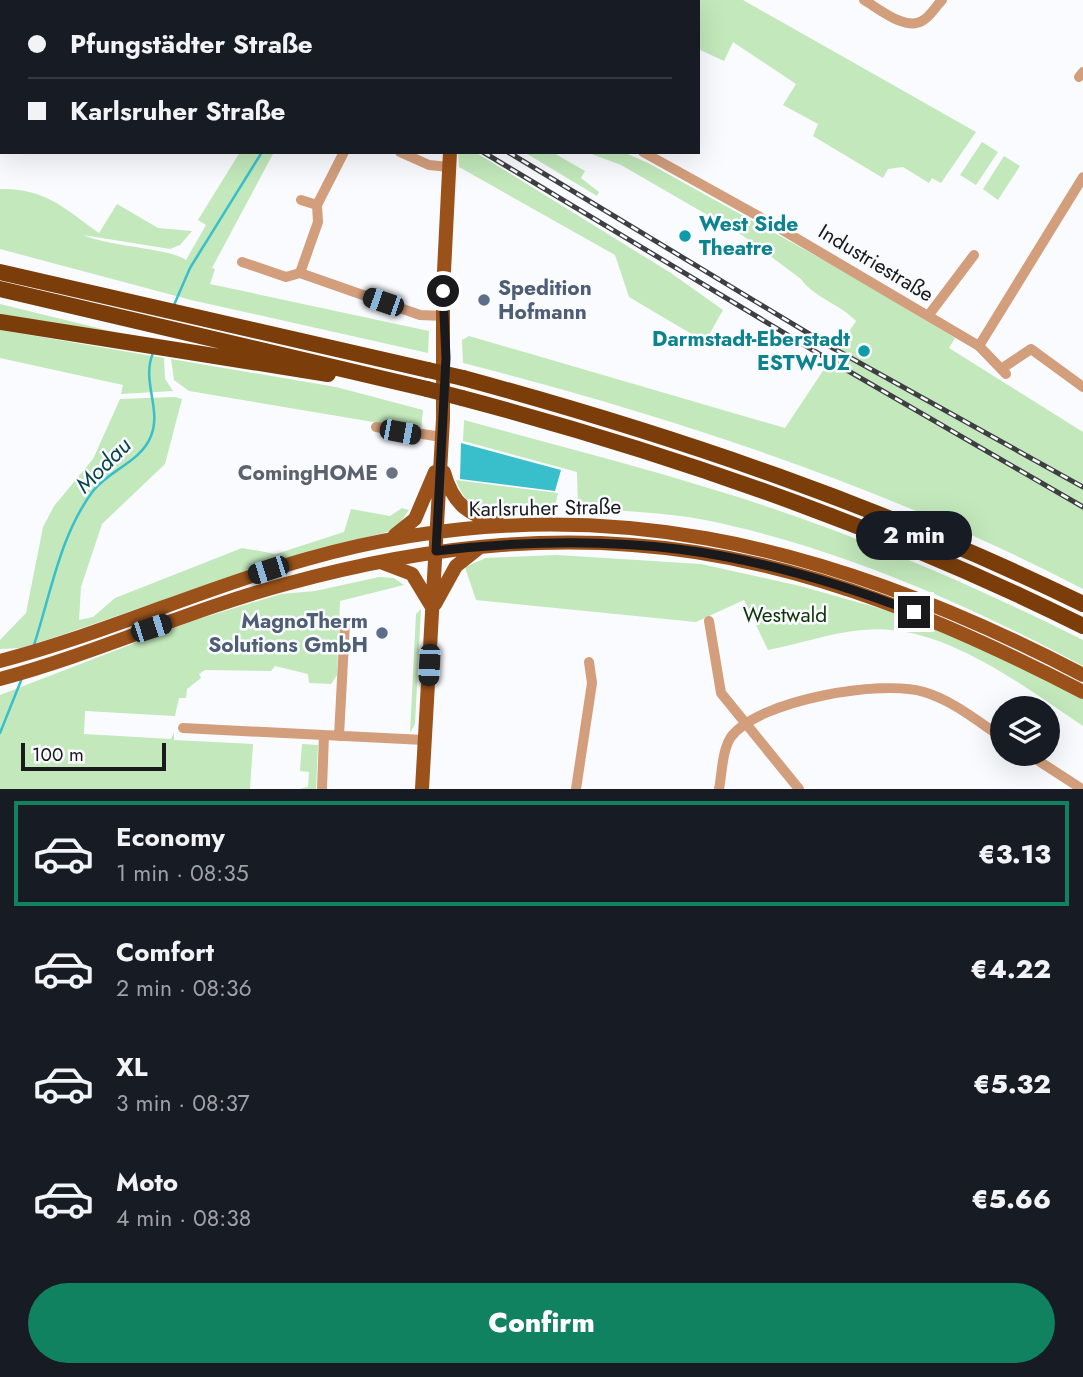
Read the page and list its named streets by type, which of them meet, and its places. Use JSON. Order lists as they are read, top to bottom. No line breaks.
{"streets":{"main road":["Karlsruher Straße"],"street":["Industriestraße"]},"water":["Modau"],"parks":["Westwald"],"places":["West Side Theatre","Spedition Hofmann","Darmstadt-Eberstadt ESTW-UZ","ComingHOME","MagnoTherm Solutions GmbH"],"scale_bar":"100 m","page":{"banner":["Pfungstädter Straße","Karlsruher Straße"],"bubble":"2 min","scale":"100 m","list":[{"name":"Economy","note":"1 min · 08:35","value":"€3.13"},{"name":"Comfort","note":"2 min · 08:36","value":"€4.22"},{"name":"XL","note":"3 min · 08:37","value":"€5.32"},{"name":"Moto","note":"4 min · 08:38","value":"€5.66"}],"buttons":"Confirm"}}
